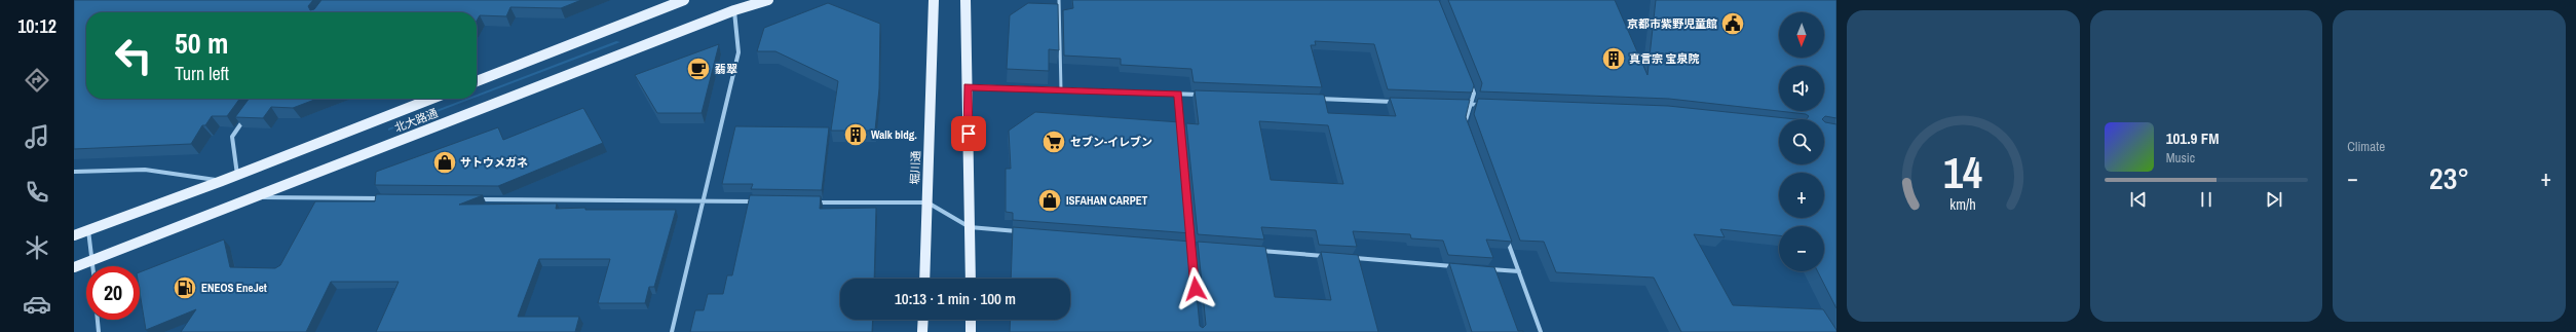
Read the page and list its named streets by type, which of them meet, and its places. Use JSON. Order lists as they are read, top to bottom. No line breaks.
{"streets":{"main road":["北大路通","堀川通"]},"places":{"public building":["京都市紫野児童館"],"building":["真言宗 宝泉院","Walk bldg."],"cafe":["翡翠"],"supermarket":["セブン-イレブン"],"shop":["サトウメガネ","ISFAHAN CARPET"],"fuel station":["ENEOS EneJet"]},"north":"bottom","page":{"tabs":"10:12","tile":"Climate","map_buttons":["+","−"],"turn":["50 m","Turn left"],"song":["101.9 FM","Music"],"heat":["−","23°","+"],"limit":"20","trip":"10:13 · 1 min · 100 m","gauge":["14","km/h"]}}
